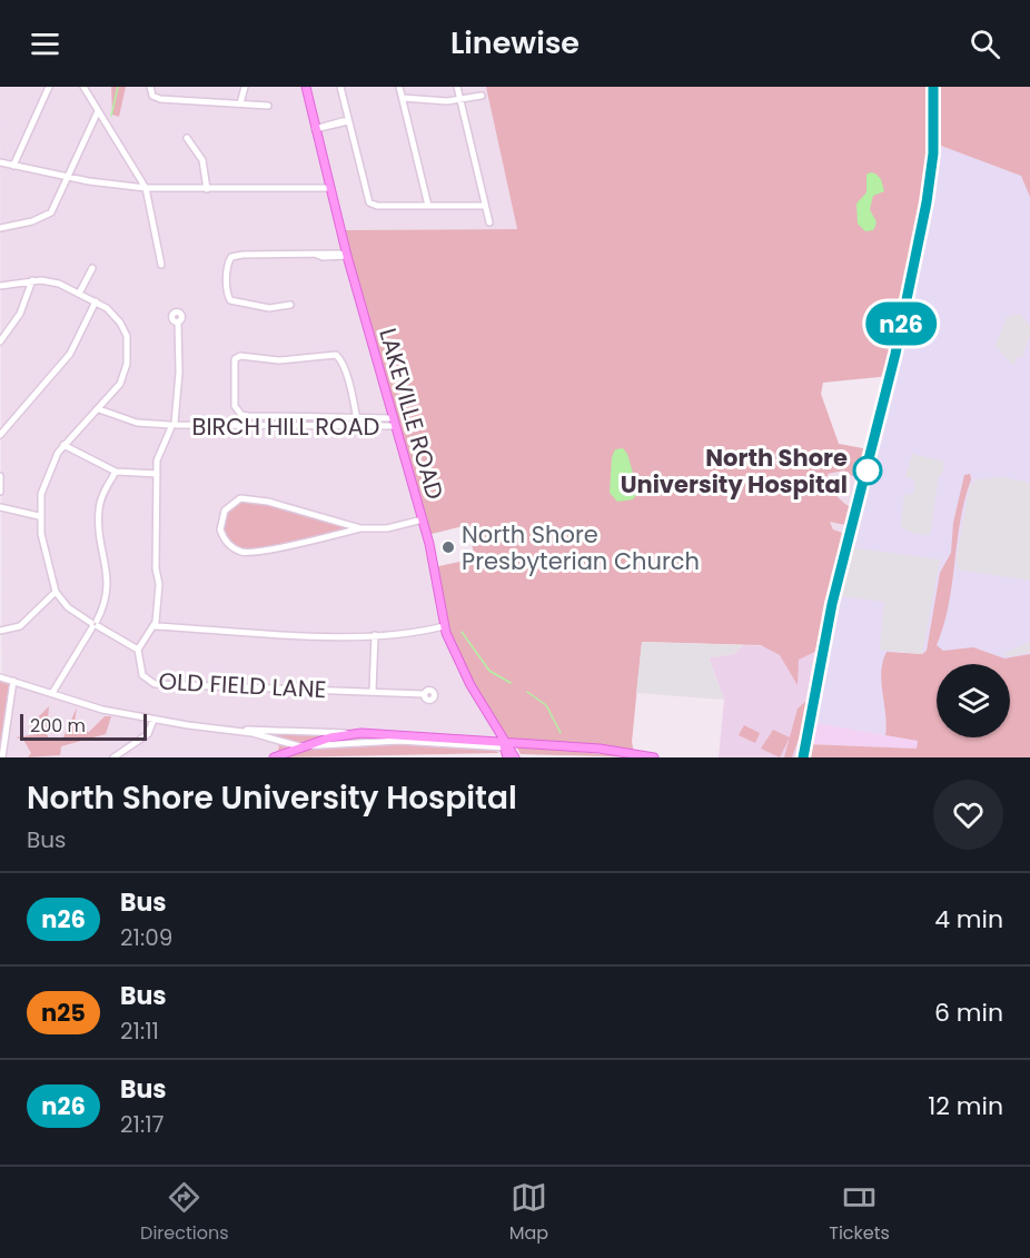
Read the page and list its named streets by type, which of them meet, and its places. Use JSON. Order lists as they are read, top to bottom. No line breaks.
{"streets":{"main road":["LAKEVILLE ROAD"],"street":["BIRCH HILL ROAD","OLD FIELD LANE"]},"crossings":[["LAKEVILLE ROAD","BIRCH HILL ROAD"]],"places":["North Shore University Hospital","North Shore Presbyterian Church"],"lines":["bus line n26"],"scale_bar":"200 m","page":{"header":"Linewise","on_map":"n26","scale":"200 m","heading":["North Shore University Hospital","Bus"],"list":[{"mark":"n26","name":"Bus","note":"21:09","value":"4 min"},{"mark":"n25","name":"Bus","note":"21:11","value":"6 min"},{"mark":"n26","name":"Bus","note":"21:17","value":"12 min"}],"tabs":["Directions","Map","Tickets"]}}
